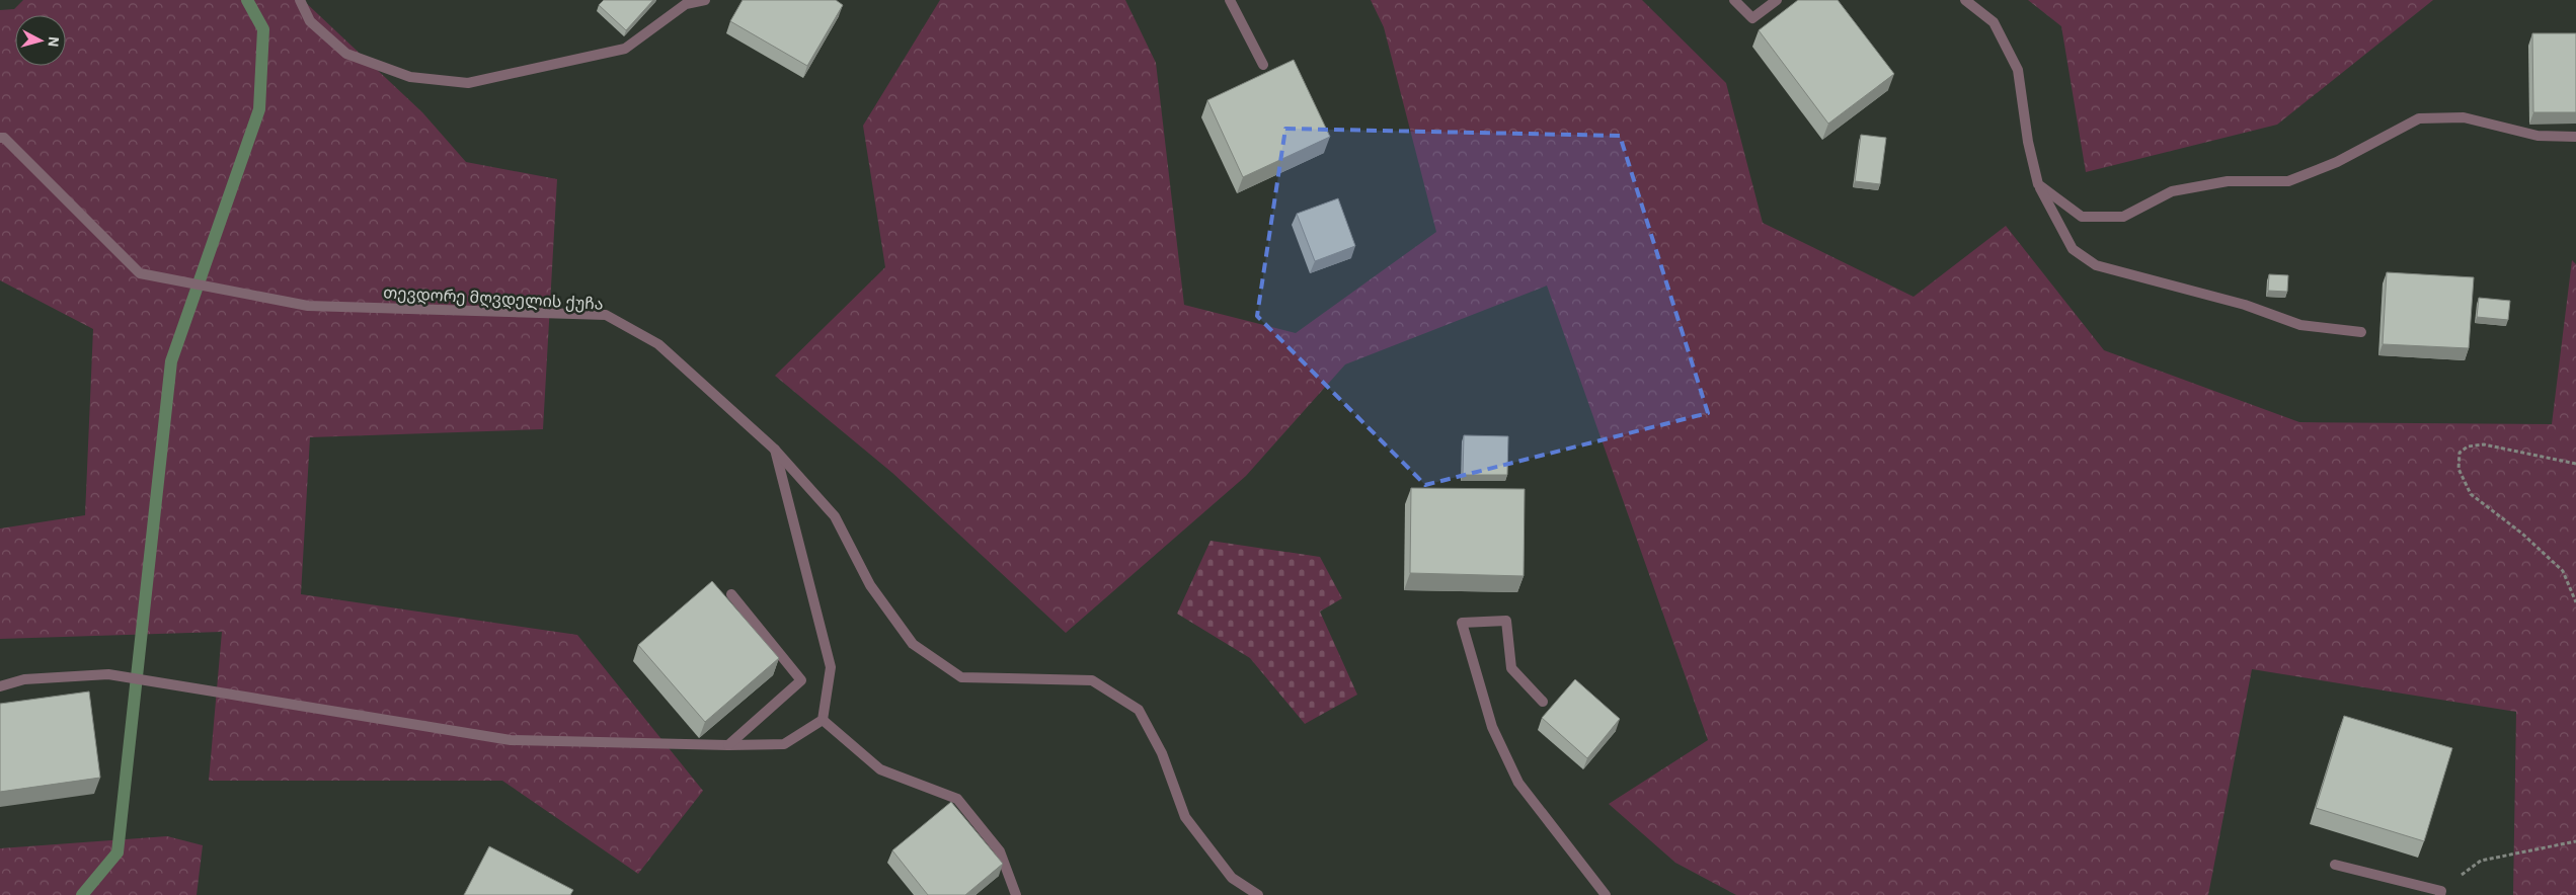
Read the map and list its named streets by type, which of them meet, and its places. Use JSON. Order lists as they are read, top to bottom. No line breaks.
{"streets":{"street":["თევდორე მღვდელის ქუჩა"]},"north":"right"}
